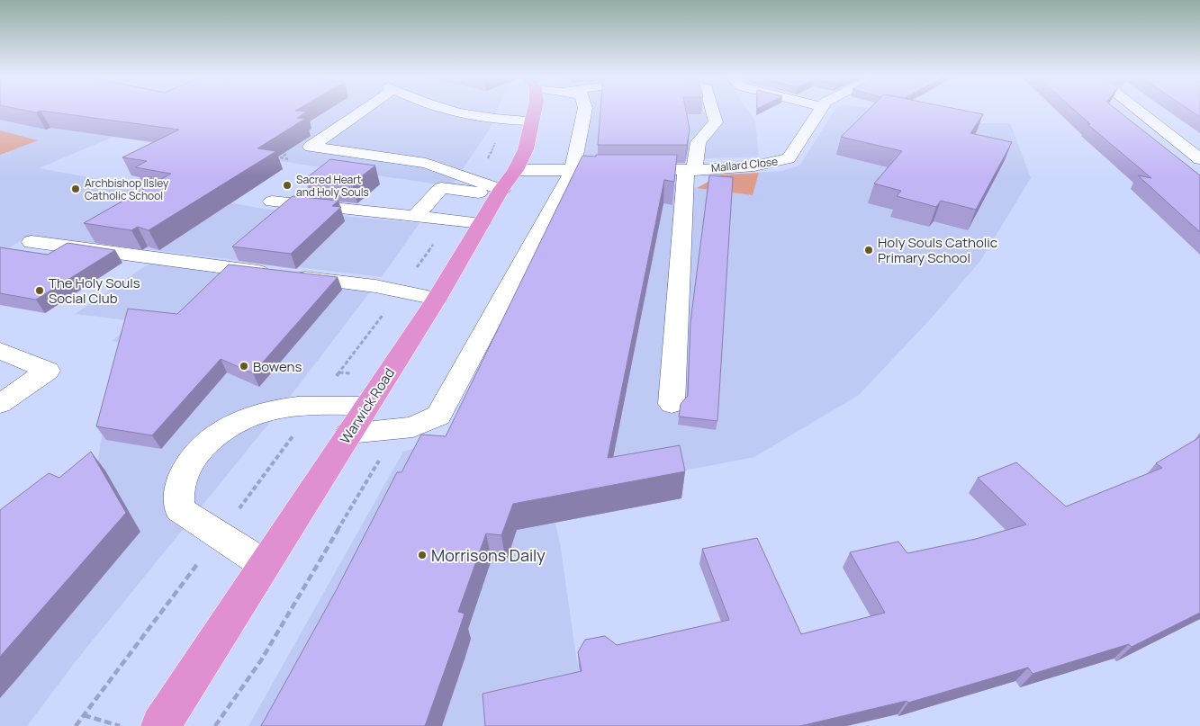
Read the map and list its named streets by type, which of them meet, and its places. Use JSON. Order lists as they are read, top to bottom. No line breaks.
{"streets":{"highway":["Warwick Road"],"street":["Mallard Close"]},"places":["Sacred Heart and Holy Souls","Archbishop Ilsley Catholic School","Holy Souls Catholic Primary School","The Holy Souls Social Club","Bowens","Morrisons Daily"]}
